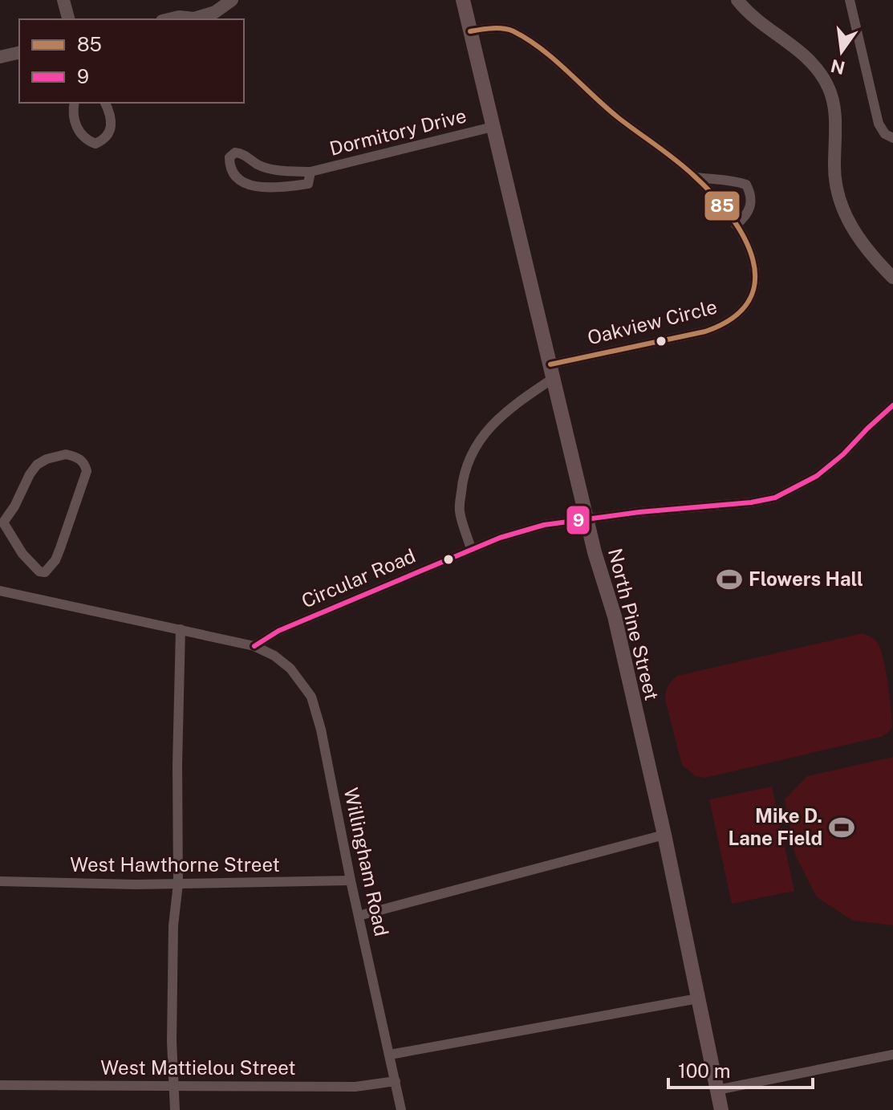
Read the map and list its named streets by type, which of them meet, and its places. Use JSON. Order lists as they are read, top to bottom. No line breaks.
{"streets":{"main road":["North Pine Street"],"street":["Dormitory Drive","Oakview Circle","Circular Road","Willingham Road","West Hawthorne Street","West Mattielou Street"]},"crossings":[["Dormitory Drive","North Pine Street"],["Oakview Circle","North Pine Street"],["Circular Road","Willingham Road"],["Willingham Road","West Hawthorne Street"],["Willingham Road","West Mattielou Street"]],"places":{"sports":["Flowers Hall","Mike D. Lane Field"]},"lines":["transit line 85","transit line 9"],"legend":["85","9"],"scale_bar":"100 m","north":"bottom"}
